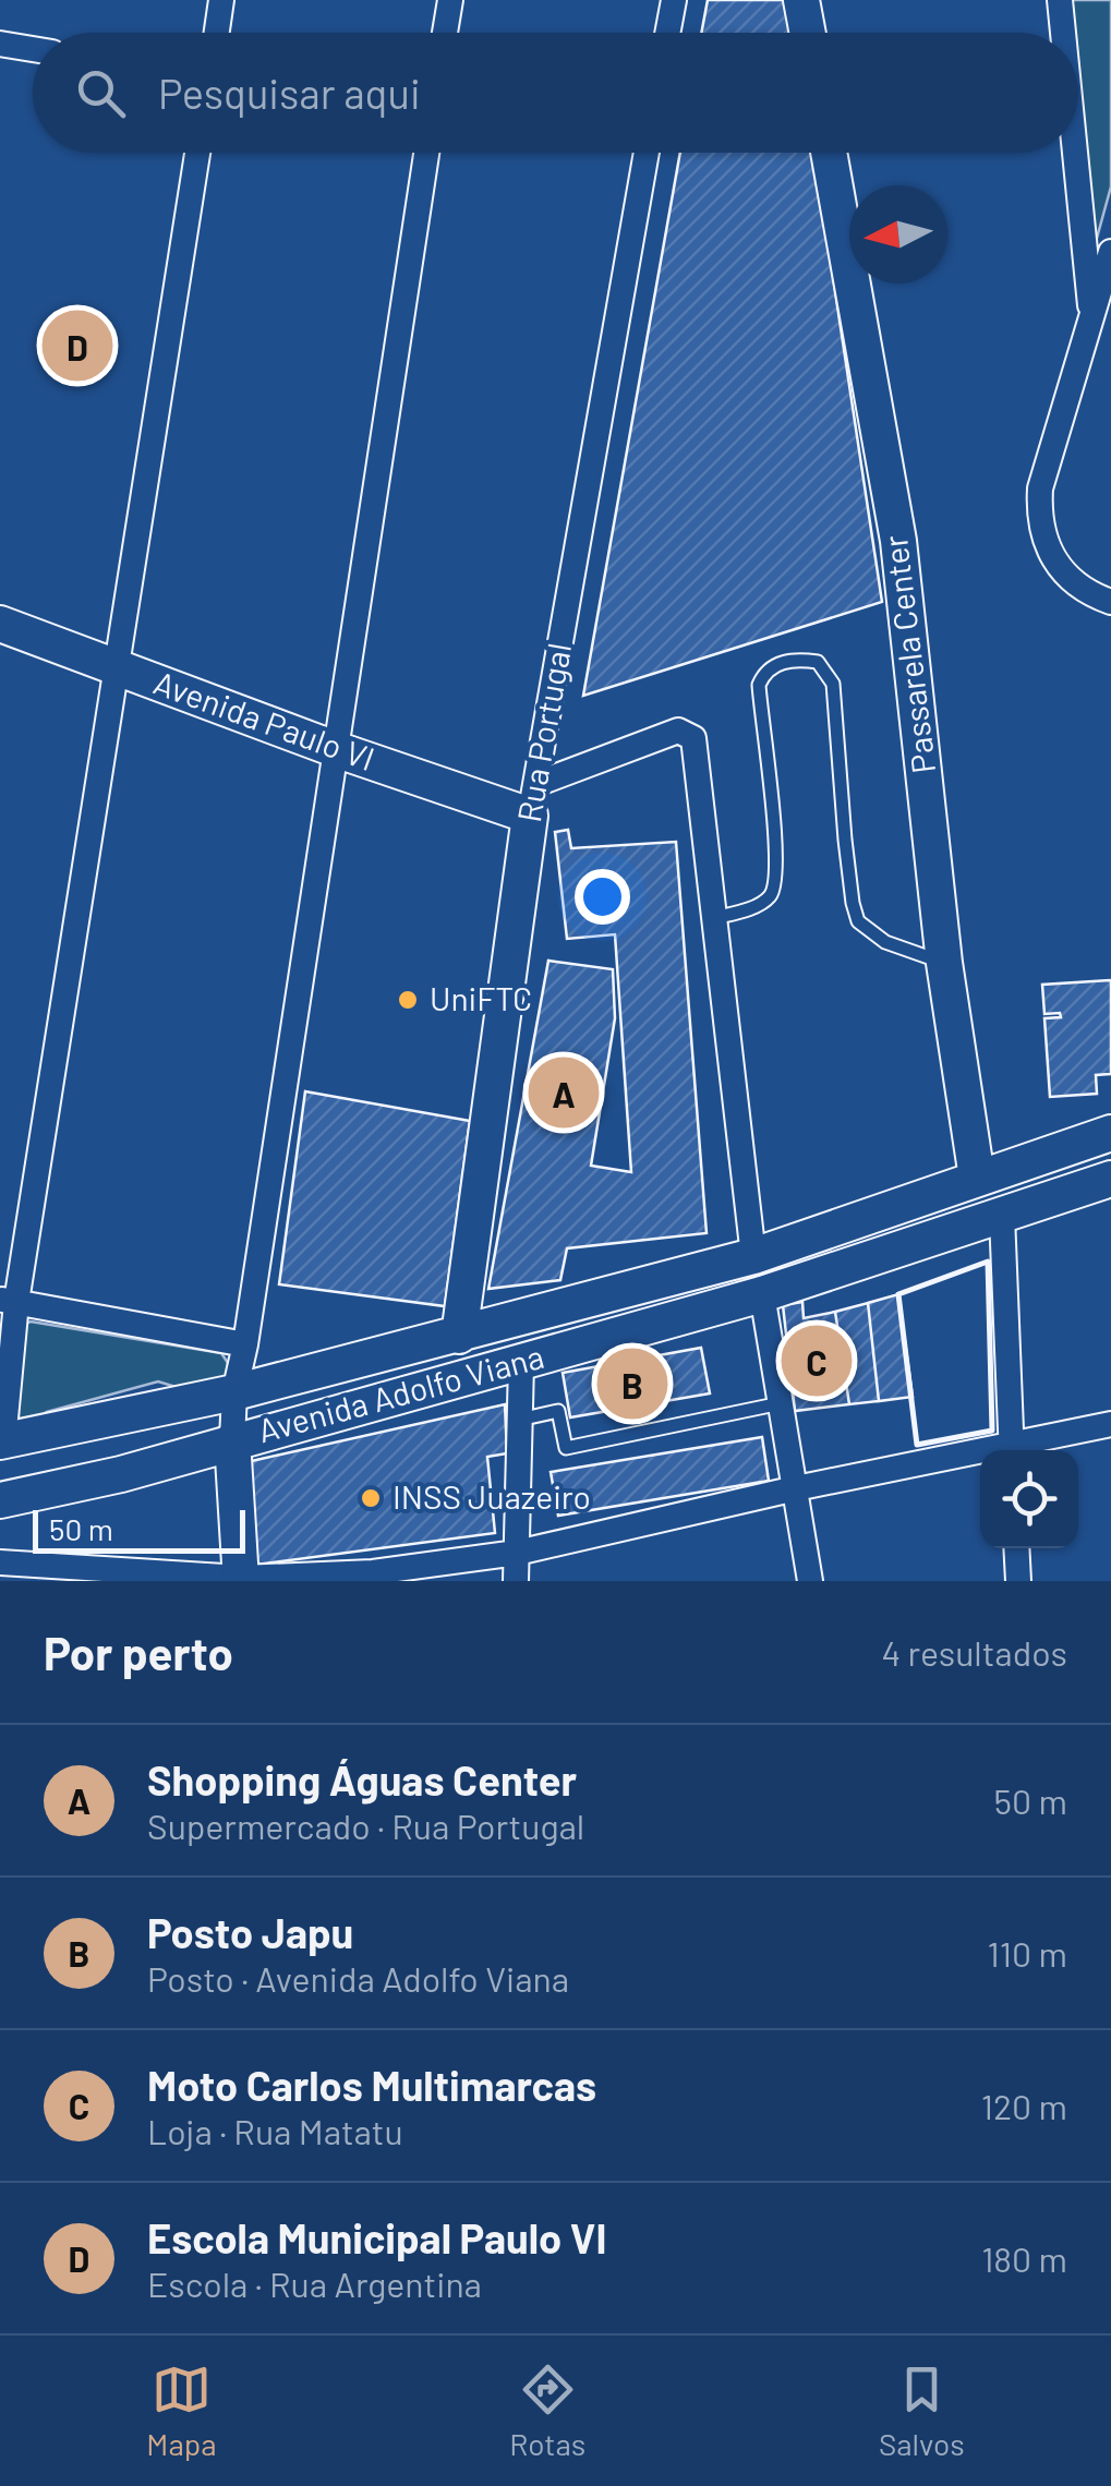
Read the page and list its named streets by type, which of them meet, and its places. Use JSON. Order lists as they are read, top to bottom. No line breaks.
{"streets":{"street":["Passarela Center","Avenida Paulo VI","Rua Portugal","Avenida Adolfo Viana"]},"crossings":[["Passarela Center","Avenida Adolfo Viana"],["Avenida Paulo VI","Rua Portugal"],["Rua Portugal","Avenida Adolfo Viana"]],"places":["UniFTC","INSS Juazeiro"],"scale_bar":"50 m","north":"left","page":{"search":"Pesquisar aqui","pins":["D","A","C","B"],"scale":"50 m","heading":["Por perto","4 resultados"],"list":[{"mark":"A","name":"Shopping Águas Center","note":"Supermercado · Rua Portugal","value":"50 m"},{"mark":"B","name":"Posto Japu","note":"Posto · Avenida Adolfo Viana","value":"110 m"},{"mark":"C","name":"Moto Carlos Multimarcas","note":"Loja · Rua Matatu","value":"120 m"},{"mark":"D","name":"Escola Municipal Paulo VI","note":"Escola · Rua Argentina","value":"180 m"}],"nav":["Mapa","Rotas","Salvos"]}}
